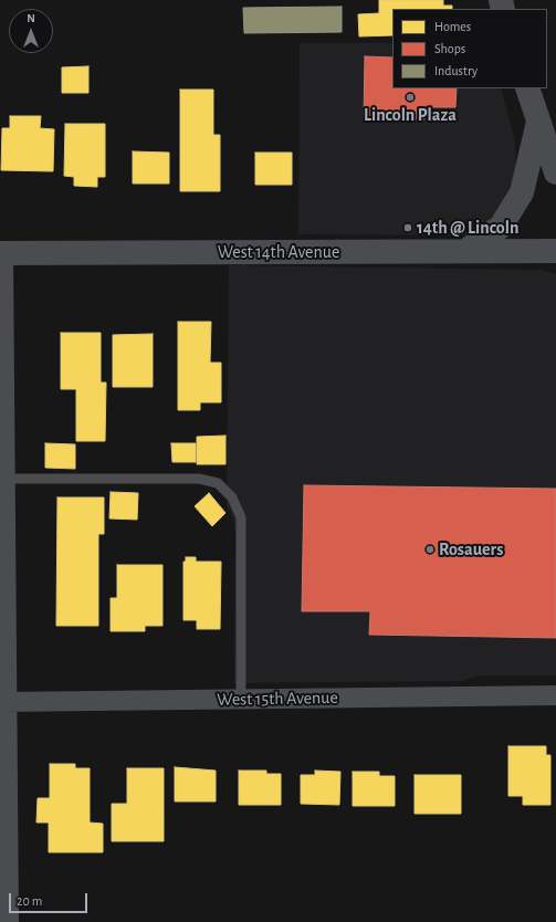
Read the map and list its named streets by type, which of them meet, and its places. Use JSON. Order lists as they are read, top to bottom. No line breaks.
{"streets":{"street":["West 14th Avenue","West 15th Avenue"]},"places":["Lincoln Plaza","14th @ Lincoln","Rosauers"],"legend":["Homes","Shops","Industry"],"scale_bar":"20 m","north":"top"}
